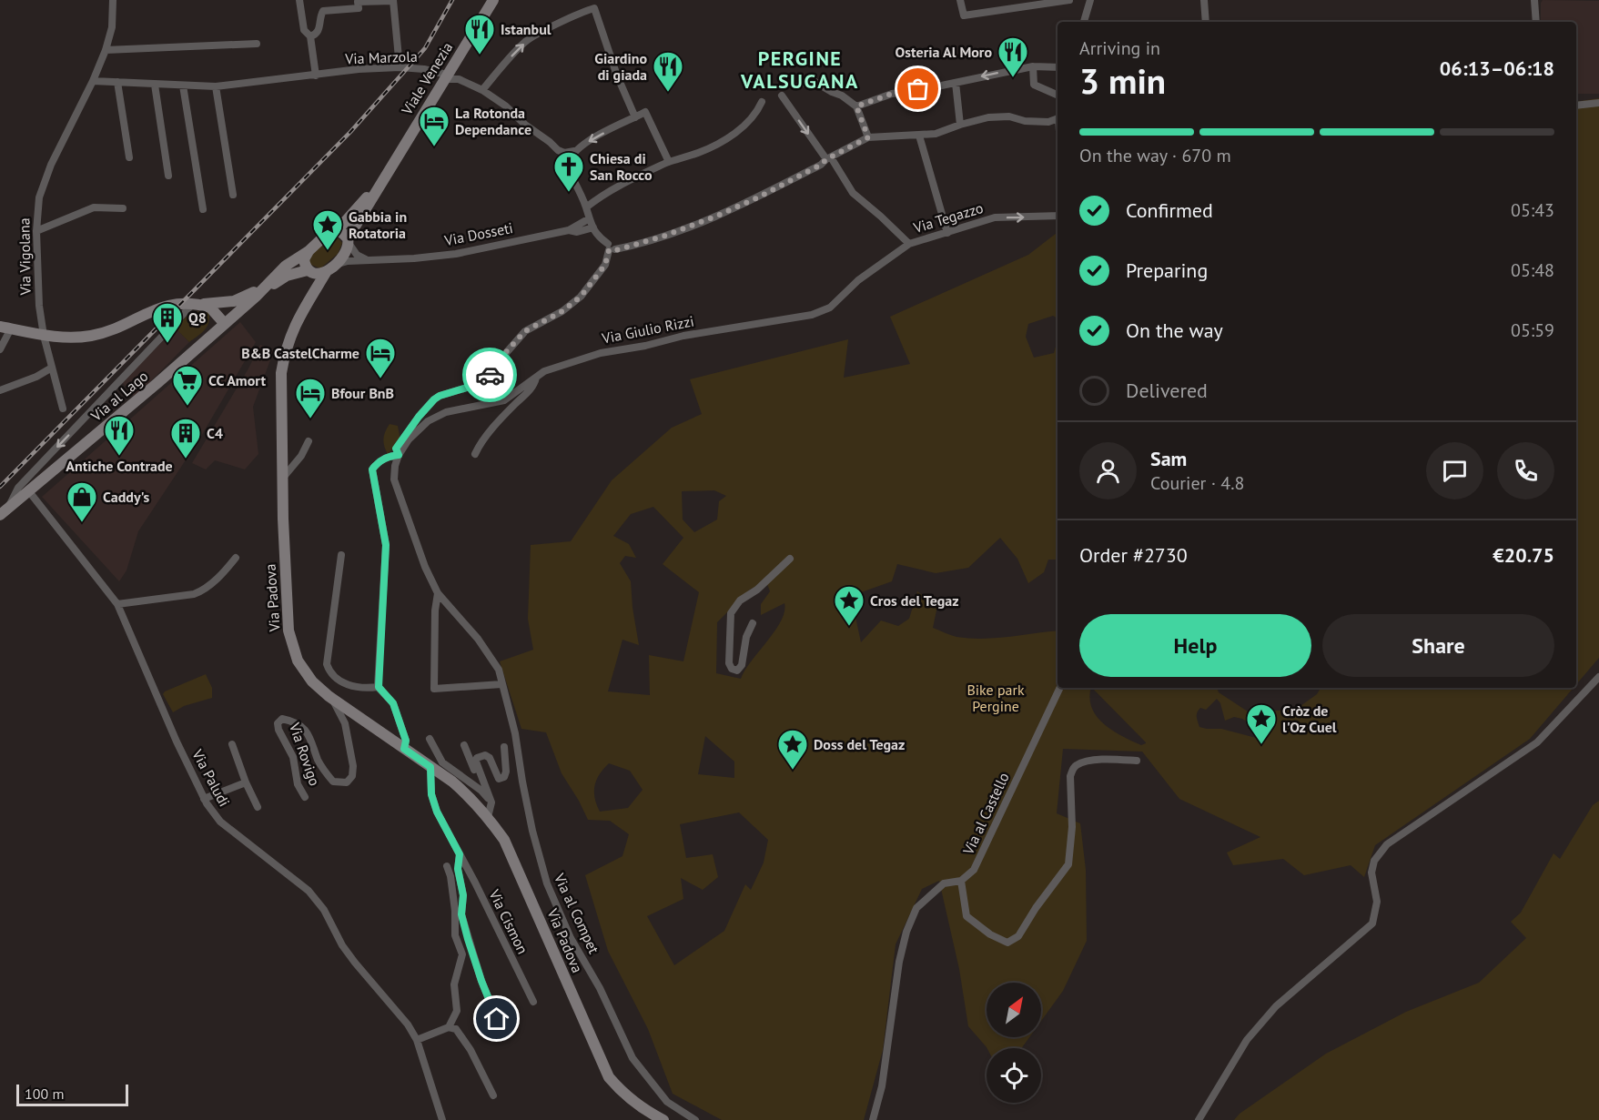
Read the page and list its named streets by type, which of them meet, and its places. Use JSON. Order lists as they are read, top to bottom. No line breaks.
{"streets":{"main road":["Viale Venezia","Via al Lago","Via Padova"],"street":["Via Marzola","Via Tegazzo","Via Dosseti","Via Vigolana","Via Giulio Rizzi","Via Rovigo","Via Paludi","Via al Castello","Via al Compet","Via Cismon"]},"crossings":[["Via Marzola","Viale Venezia"],["Via Marzola","Via Vigolana"],["Viale Venezia","Via Dosseti"],["Viale Venezia","Via al Lago"],["Viale Venezia","Via Padova"],["Via Tegazzo","Via Giulio Rizzi"],["Via Dosseti","Via Padova"],["Via Giulio Rizzi","Via al Compet"],["Via al Lago","Via Paludi"],["Via Padova","Via Rovigo"],["Via Padova","Via Cismon"]],"one_way":["Via Tegazzo"],"districts":["PERGINE VALSUGANA"],"parks":["Bike park Pergine"],"places":{"restaurant":["Istanbul","Osteria Al Moro","Giardino di giada","Antiche Contrade"],"hotel":["La Rotonda Dependance","B&B CastelCharme","Bfour BnB"],"church":["Chiesa di San Rocco"],"place":["Gabbia in Rotatoria","Cros del Tegaz","Cròz de l'Oz Cuel","Doss del Tegaz"],"building":["Q8","C4"],"supermarket":["CC Amort"],"shop":["Caddy's"]},"scale_bar":"100 m","north":"top right","page":{"heading":["3 min","Arriving in","06:13–06:18"],"panel":["Sam","Courier · 4.8","Order #2730","€20.75"],"bar":"On the way · 670 m","list":[["Confirmed","05:43"],["Preparing","05:48"],["On the way","05:59"],"Delivered"],"buttons":["Help","Share"],"scale":"100 m"}}
